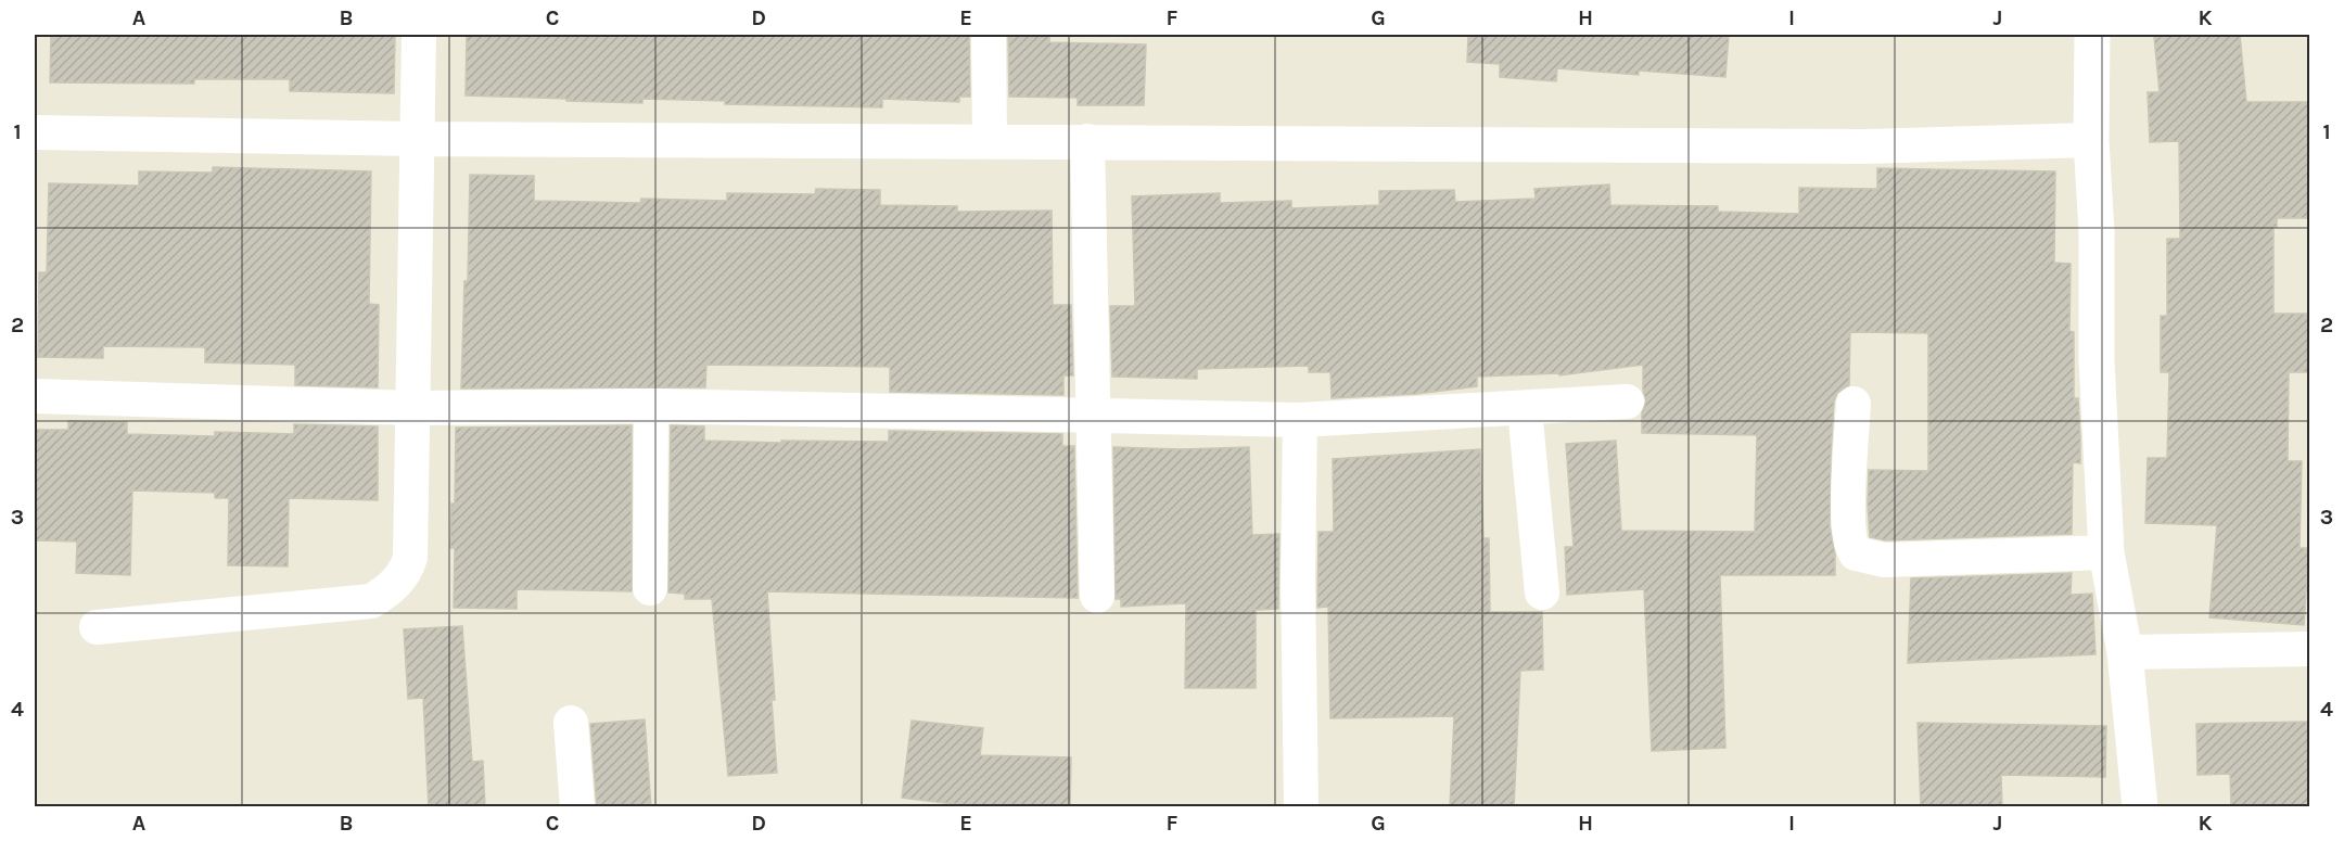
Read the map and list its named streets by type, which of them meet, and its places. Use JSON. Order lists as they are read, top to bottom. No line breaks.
{"grid":{"columns":["A","B","C","D","E","F","G","H","I","J","K"],"rows":["1","2","3","4"]}}
